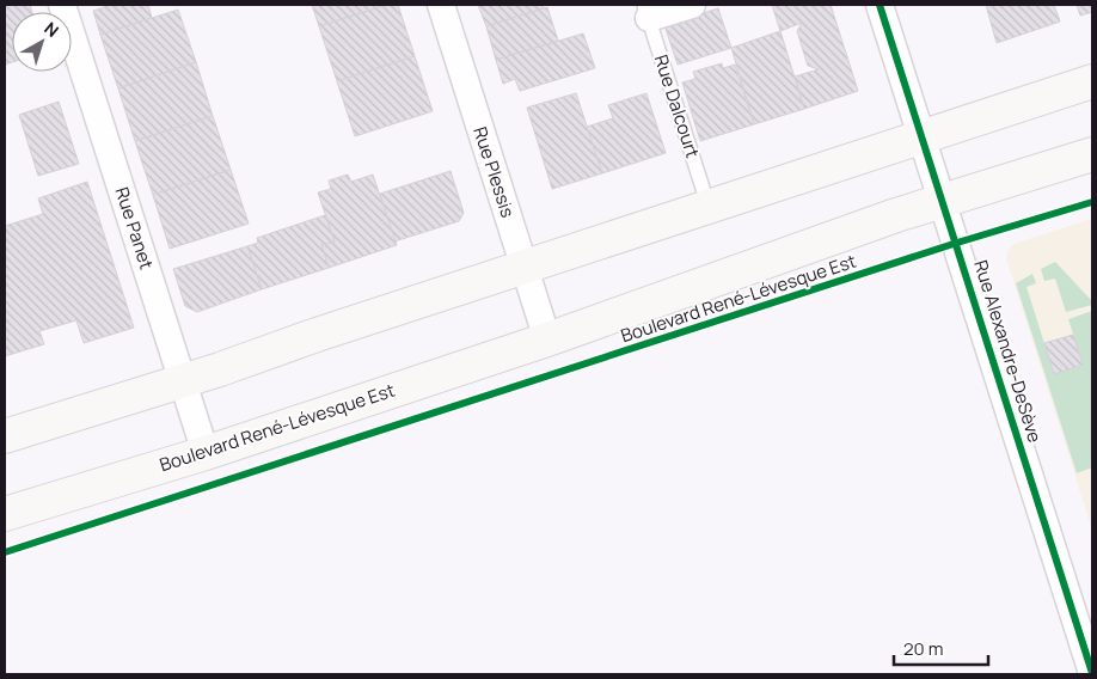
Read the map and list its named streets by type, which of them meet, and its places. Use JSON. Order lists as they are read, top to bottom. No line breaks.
{"streets":{"main road":["Boulevard René-Lévesque Est"],"street":["Rue Plessis","Rue Panet","Rue Alexandre-DeSève"],"lane":["Rue Dalcourt"]},"crossings":[["Rue Plessis","Boulevard René-Lévesque Est"],["Rue Panet","Boulevard René-Lévesque Est"],["Boulevard René-Lévesque Est","Rue Alexandre-DeSève"]],"scale_bar":"20 m","north":"top right"}
